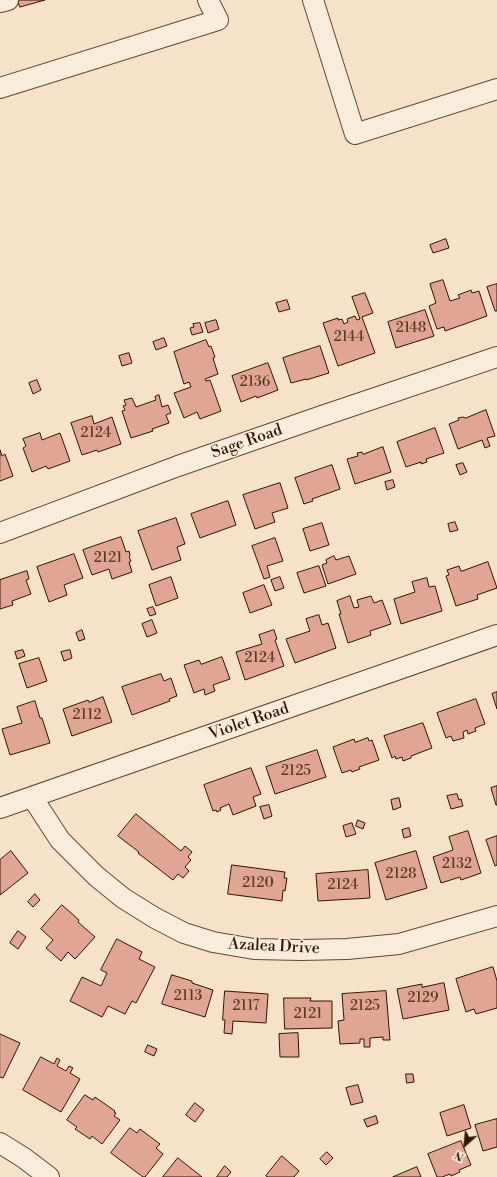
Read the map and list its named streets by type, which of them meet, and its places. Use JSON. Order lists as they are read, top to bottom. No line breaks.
{"streets":{"street":["Sage Road","Violet Road","Azalea Drive"]},"crossings":[["Violet Road","Azalea Drive"]],"house_numbers":["2148","2144","2136","2124","2121","2124","2112","2125","2132","2128","2120","2124","2113","2129","2117","2125","2121"],"north":"bottom left"}
